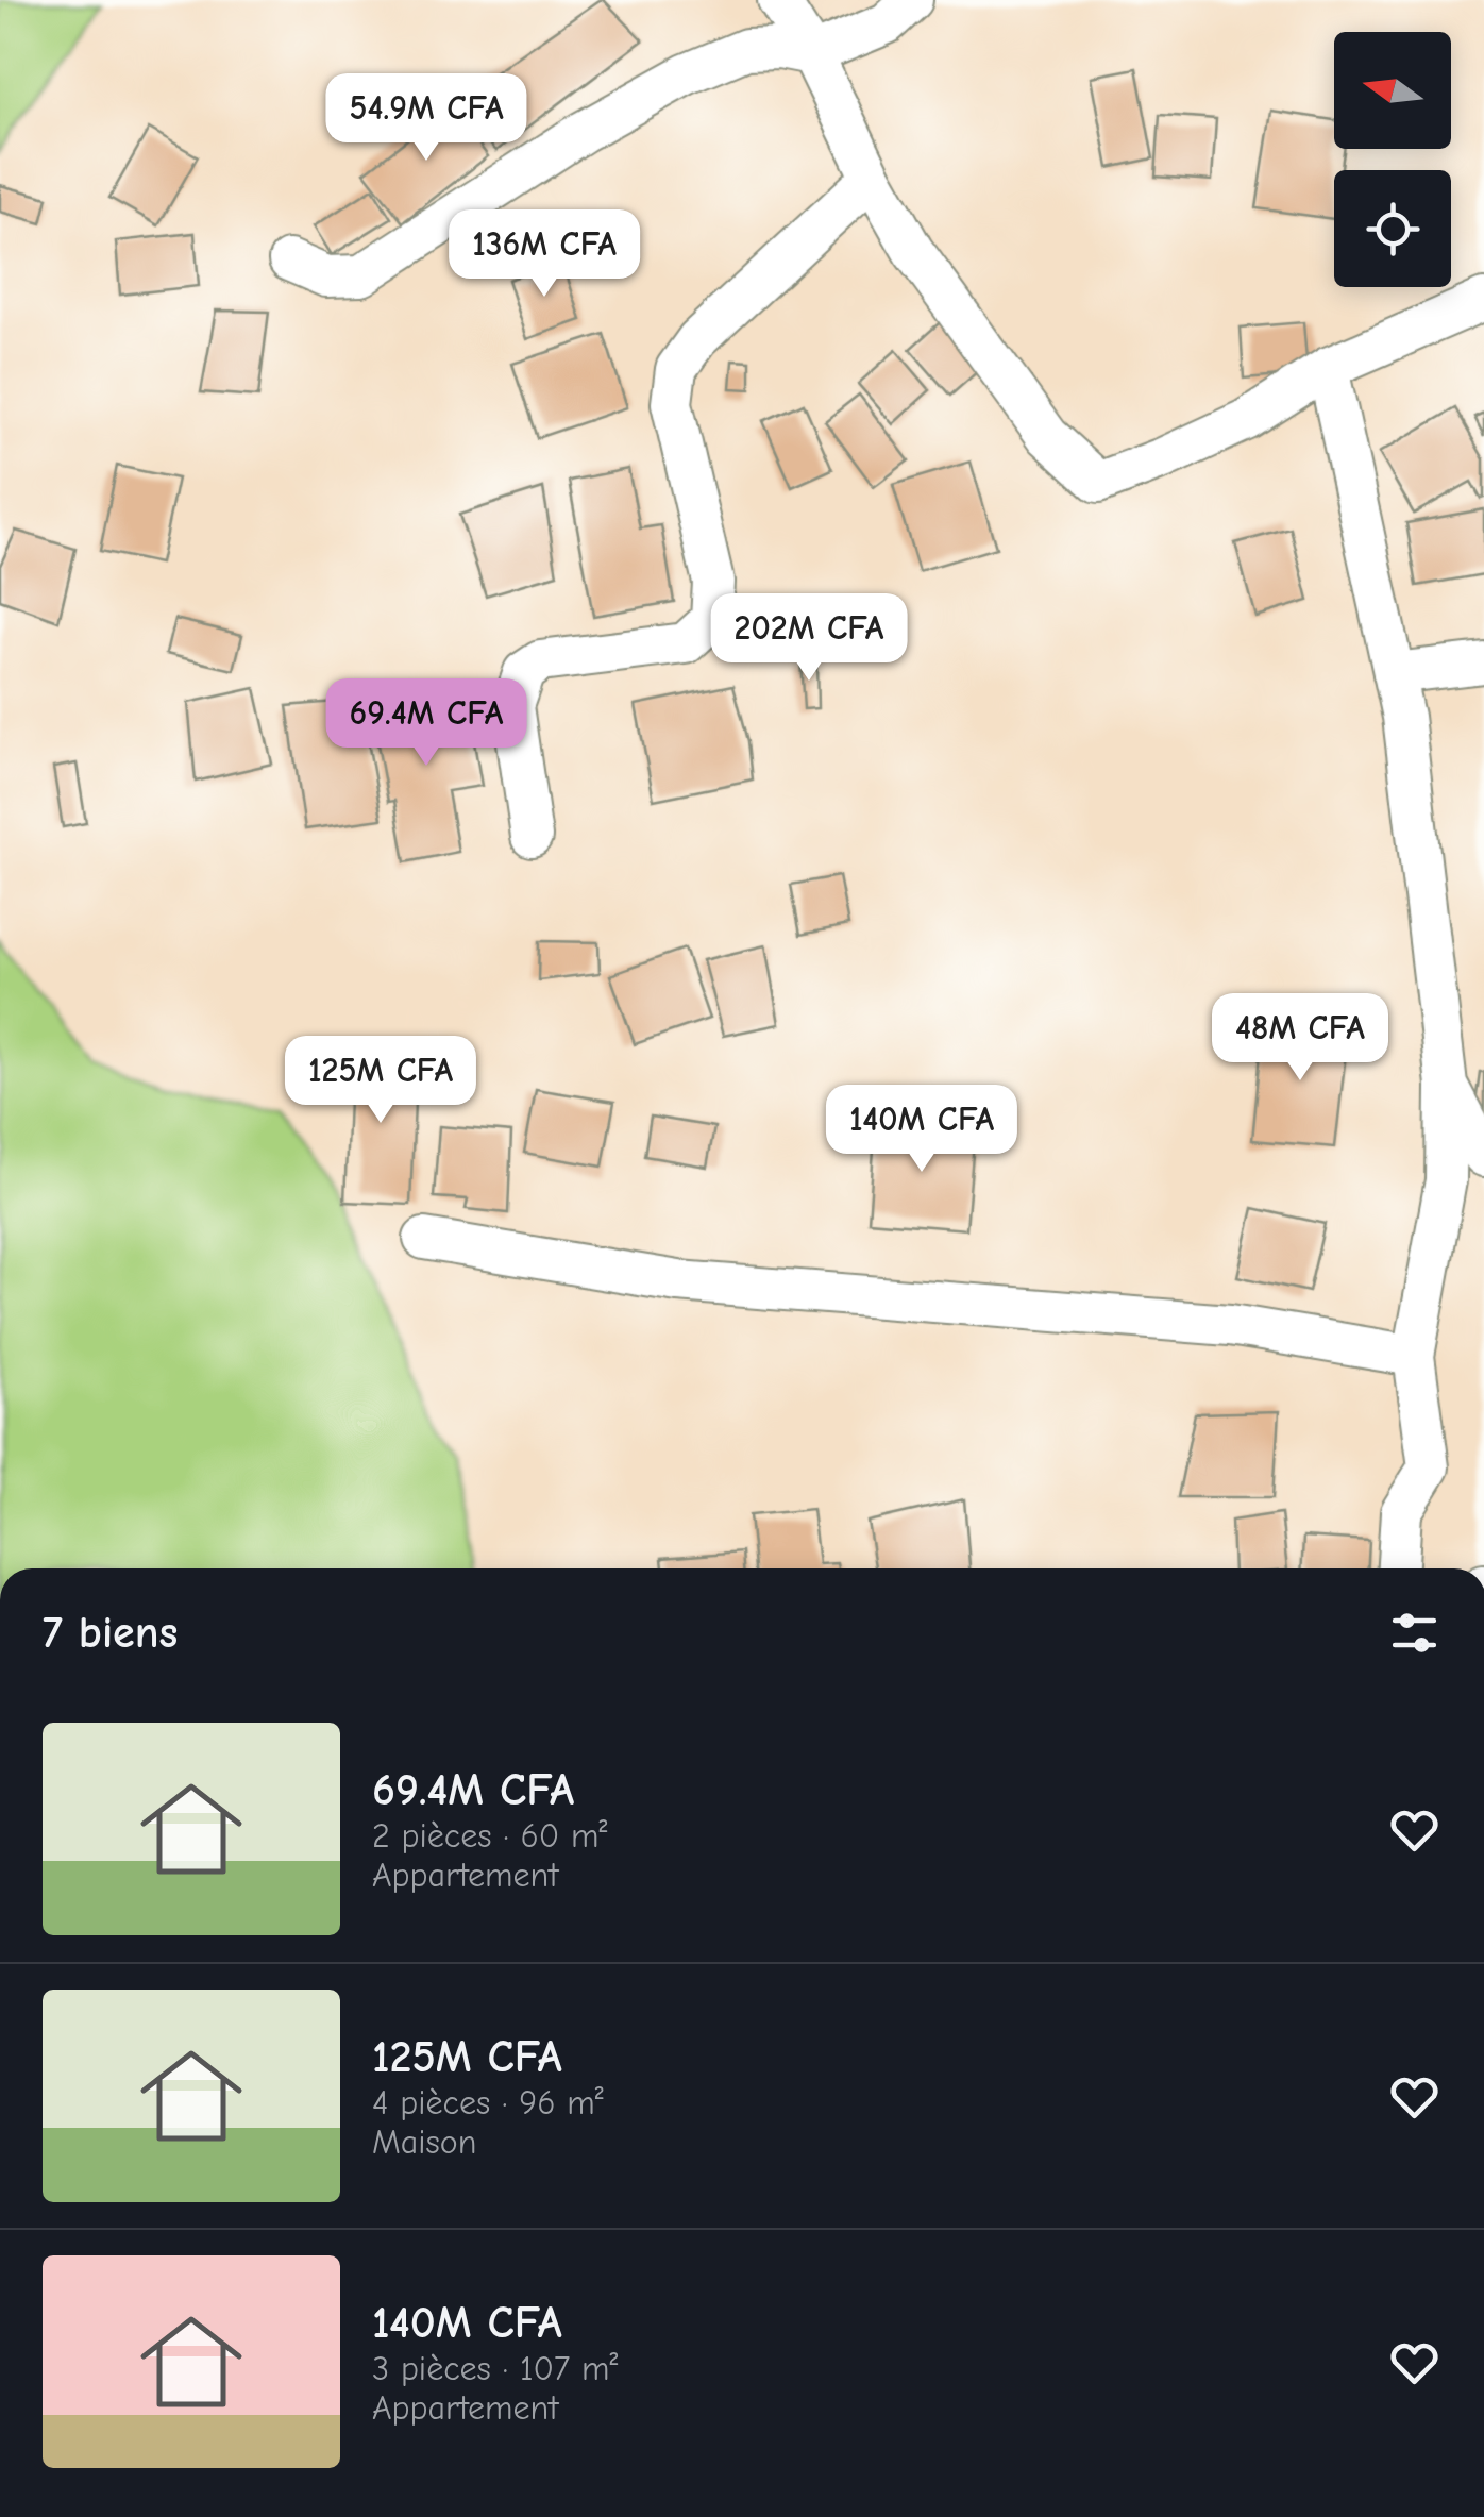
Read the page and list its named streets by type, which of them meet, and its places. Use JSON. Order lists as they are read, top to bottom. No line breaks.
{"north":"left","page":{"price":["54.9M CFA","136M CFA","202M CFA","69.4M CFA","48M CFA","125M CFA","140M CFA"],"heading":"7 biens","list":[{"name":"69.4M CFA","note":"2 pièces · 60 m² · Appartement"},{"name":"125M CFA","note":"4 pièces · 96 m² · Maison"},{"name":"140M CFA","note":"3 pièces · 107 m² · Appartement"}]}}
